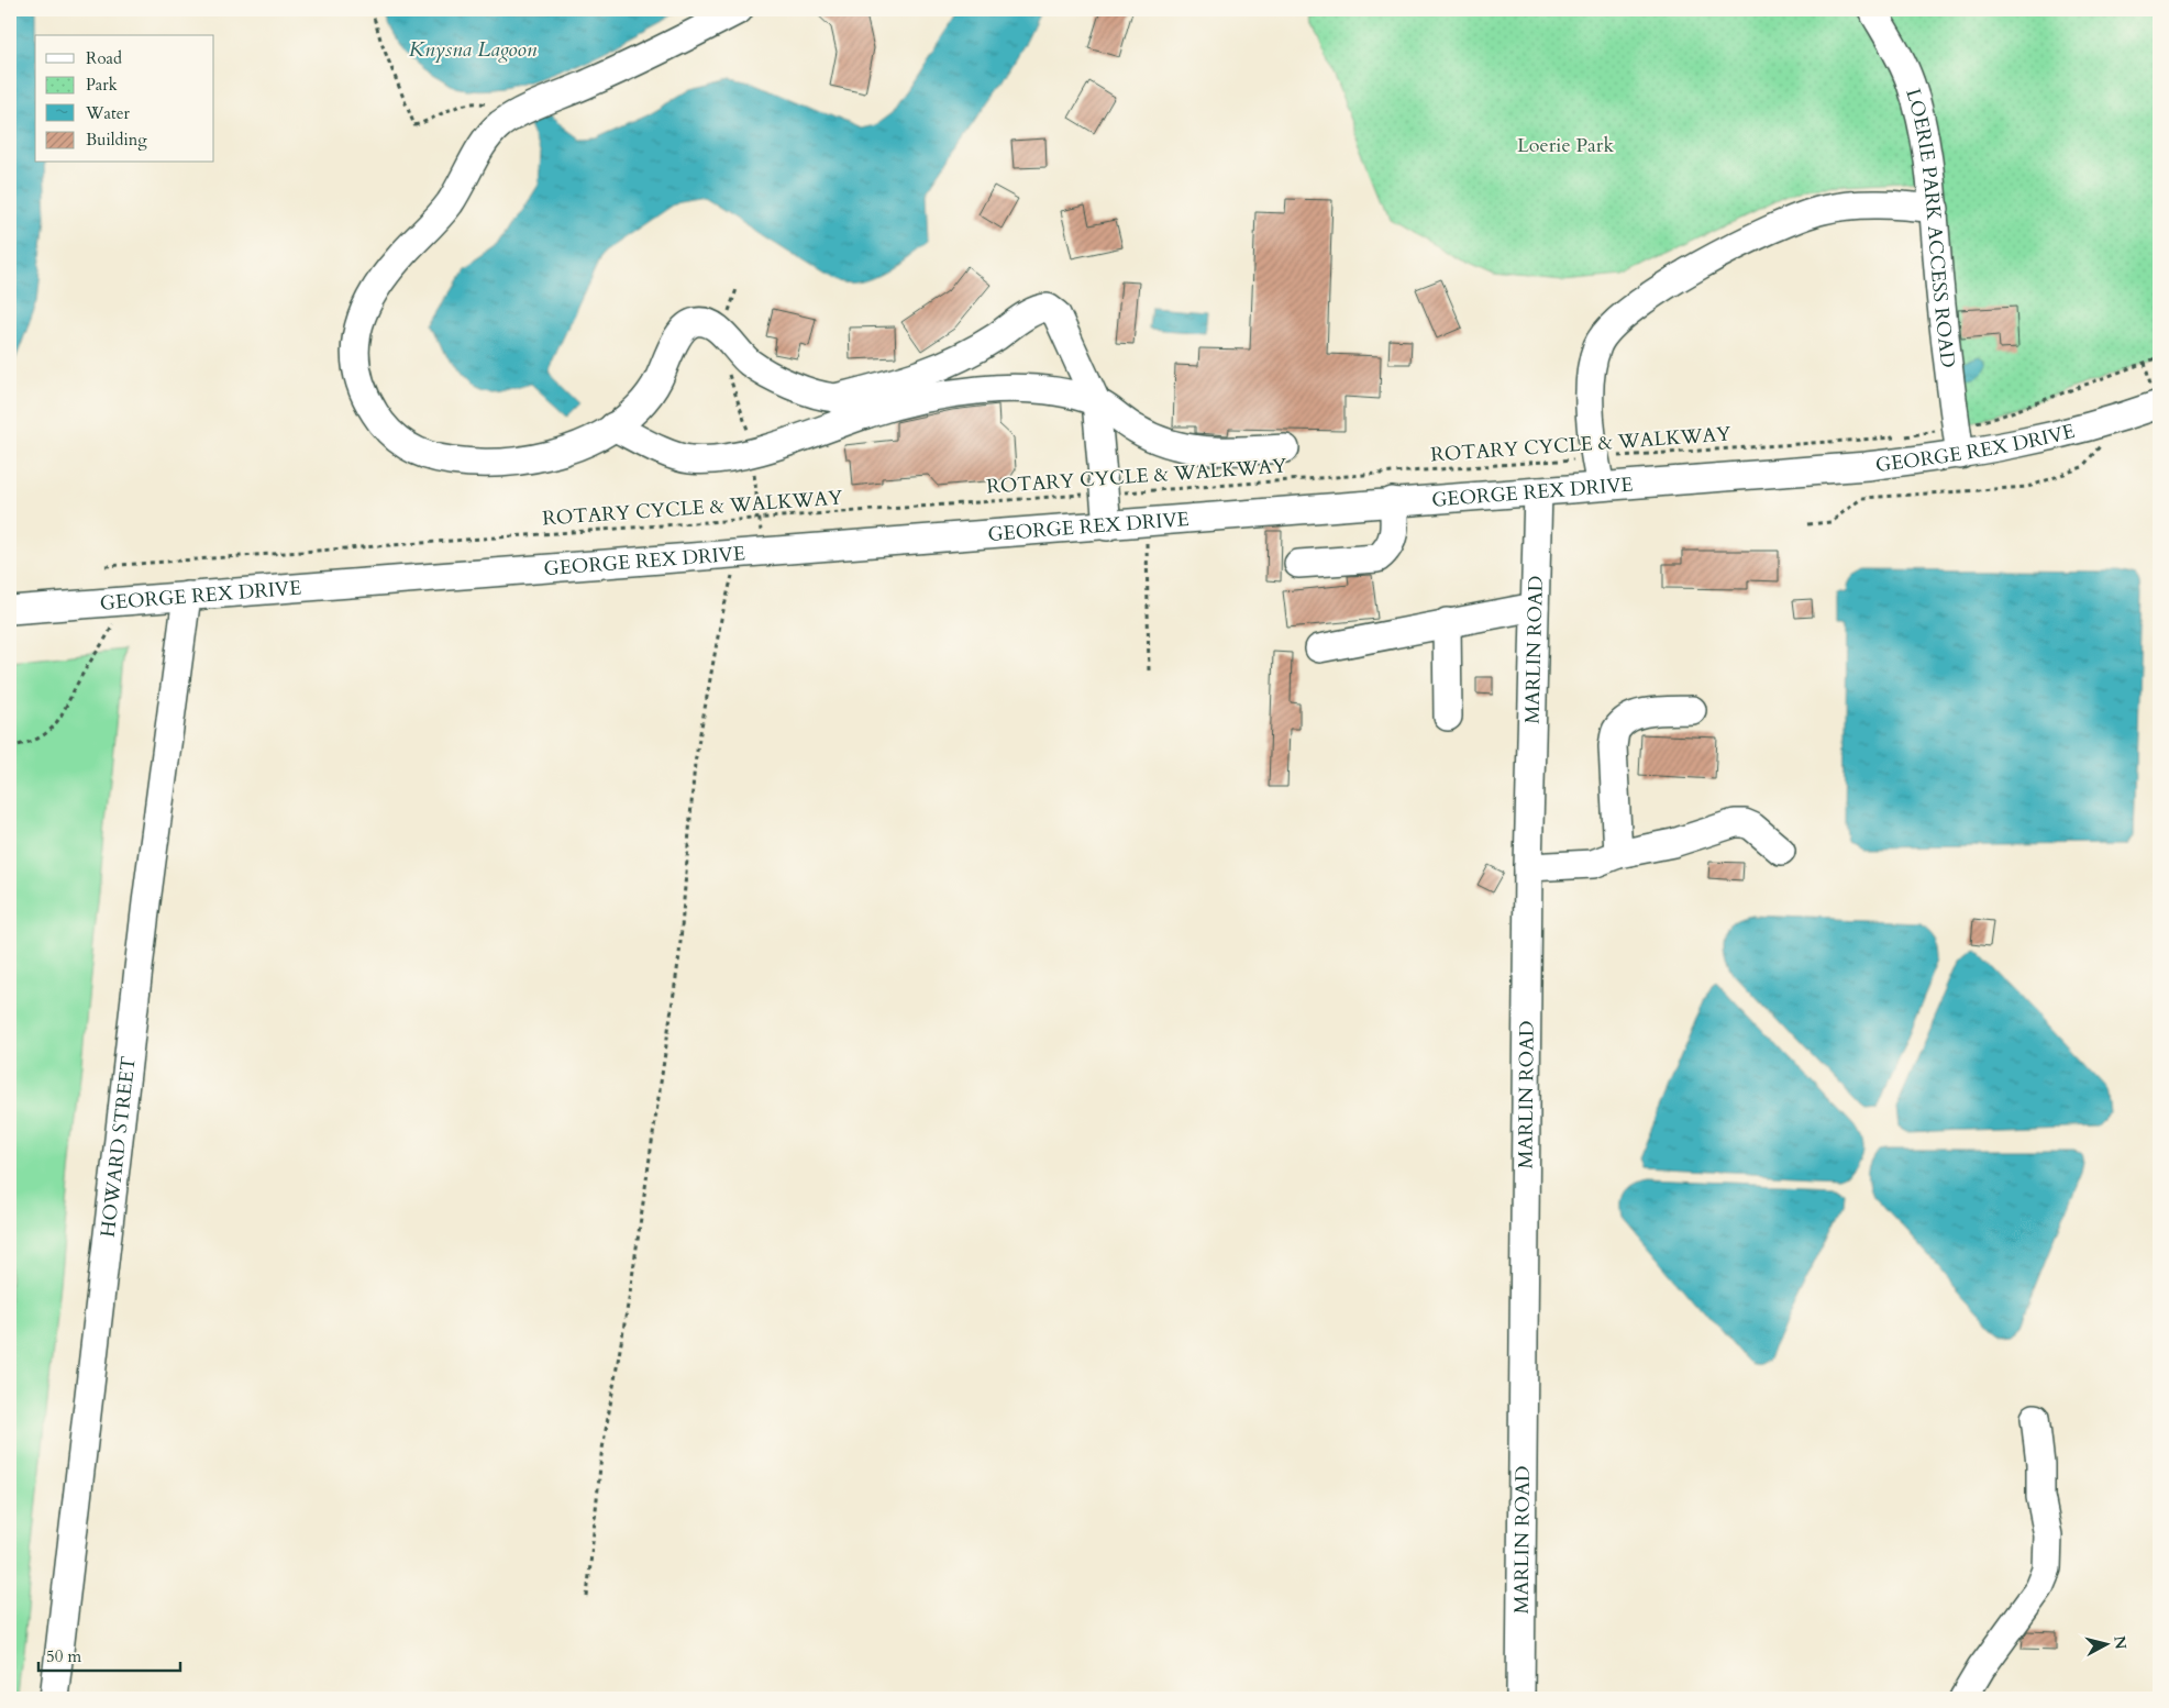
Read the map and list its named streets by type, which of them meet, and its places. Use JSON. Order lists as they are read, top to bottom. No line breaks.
{"streets":{"street":["LOERIE PARK ACCESS ROAD","GEORGE REX DRIVE","MARLIN ROAD","HOWARD STREET"],"path":["ROTARY CYCLE & WALKWAY"]},"crossings":[["LOERIE PARK ACCESS ROAD","ROTARY CYCLE & WALKWAY"],["LOERIE PARK ACCESS ROAD","GEORGE REX DRIVE"],["GEORGE REX DRIVE","MARLIN ROAD"],["GEORGE REX DRIVE","HOWARD STREET"]],"water":["Knysna Lagoon"],"parks":["Loerie Park"],"legend":["Road","Park","Water","Building"],"scale_bar":"50 m","north":"right"}
